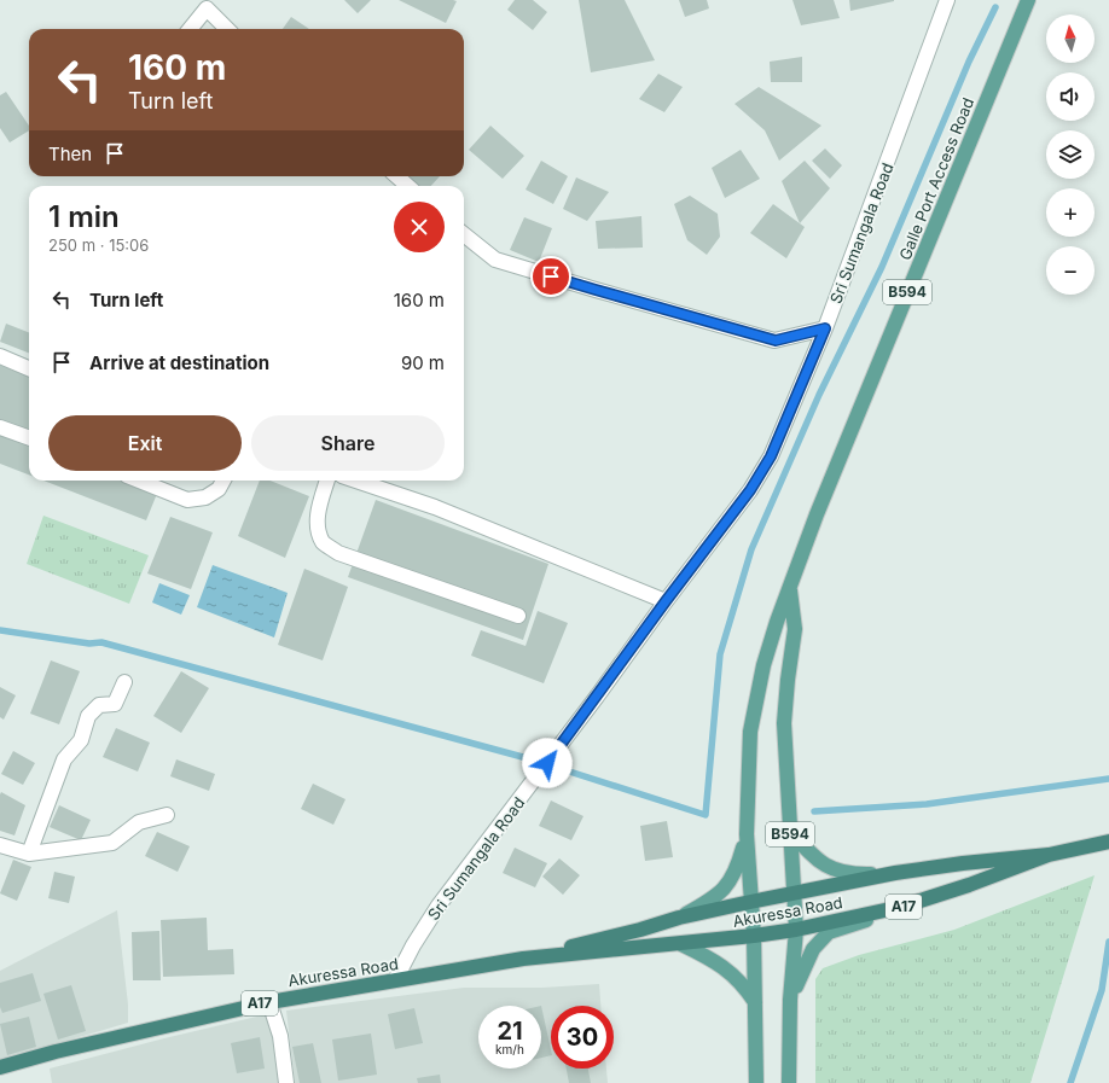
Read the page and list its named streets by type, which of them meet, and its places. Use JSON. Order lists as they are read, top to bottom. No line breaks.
{"streets":{"highway":["A17","Akuressa Road"],"main road":["Galle Port Access Road","B594"],"street":["Sri Sumangala Road"]},"crossings":[["Galle Port Access Road","Akuressa Road"],["Sri Sumangala Road","Akuressa Road"]],"north":"top","page":{"map_buttons":["+","−"],"turn":["160 m","Turn left"],"then":"Then","heading":["1 min","250 m · 15:06"],"list":[{"name":"Turn left","value":"160 m"},{"name":"Arrive at destination","value":"90 m"}],"buttons":["Exit","Share"],"speed":"21 km/h","limit":"30"}}
